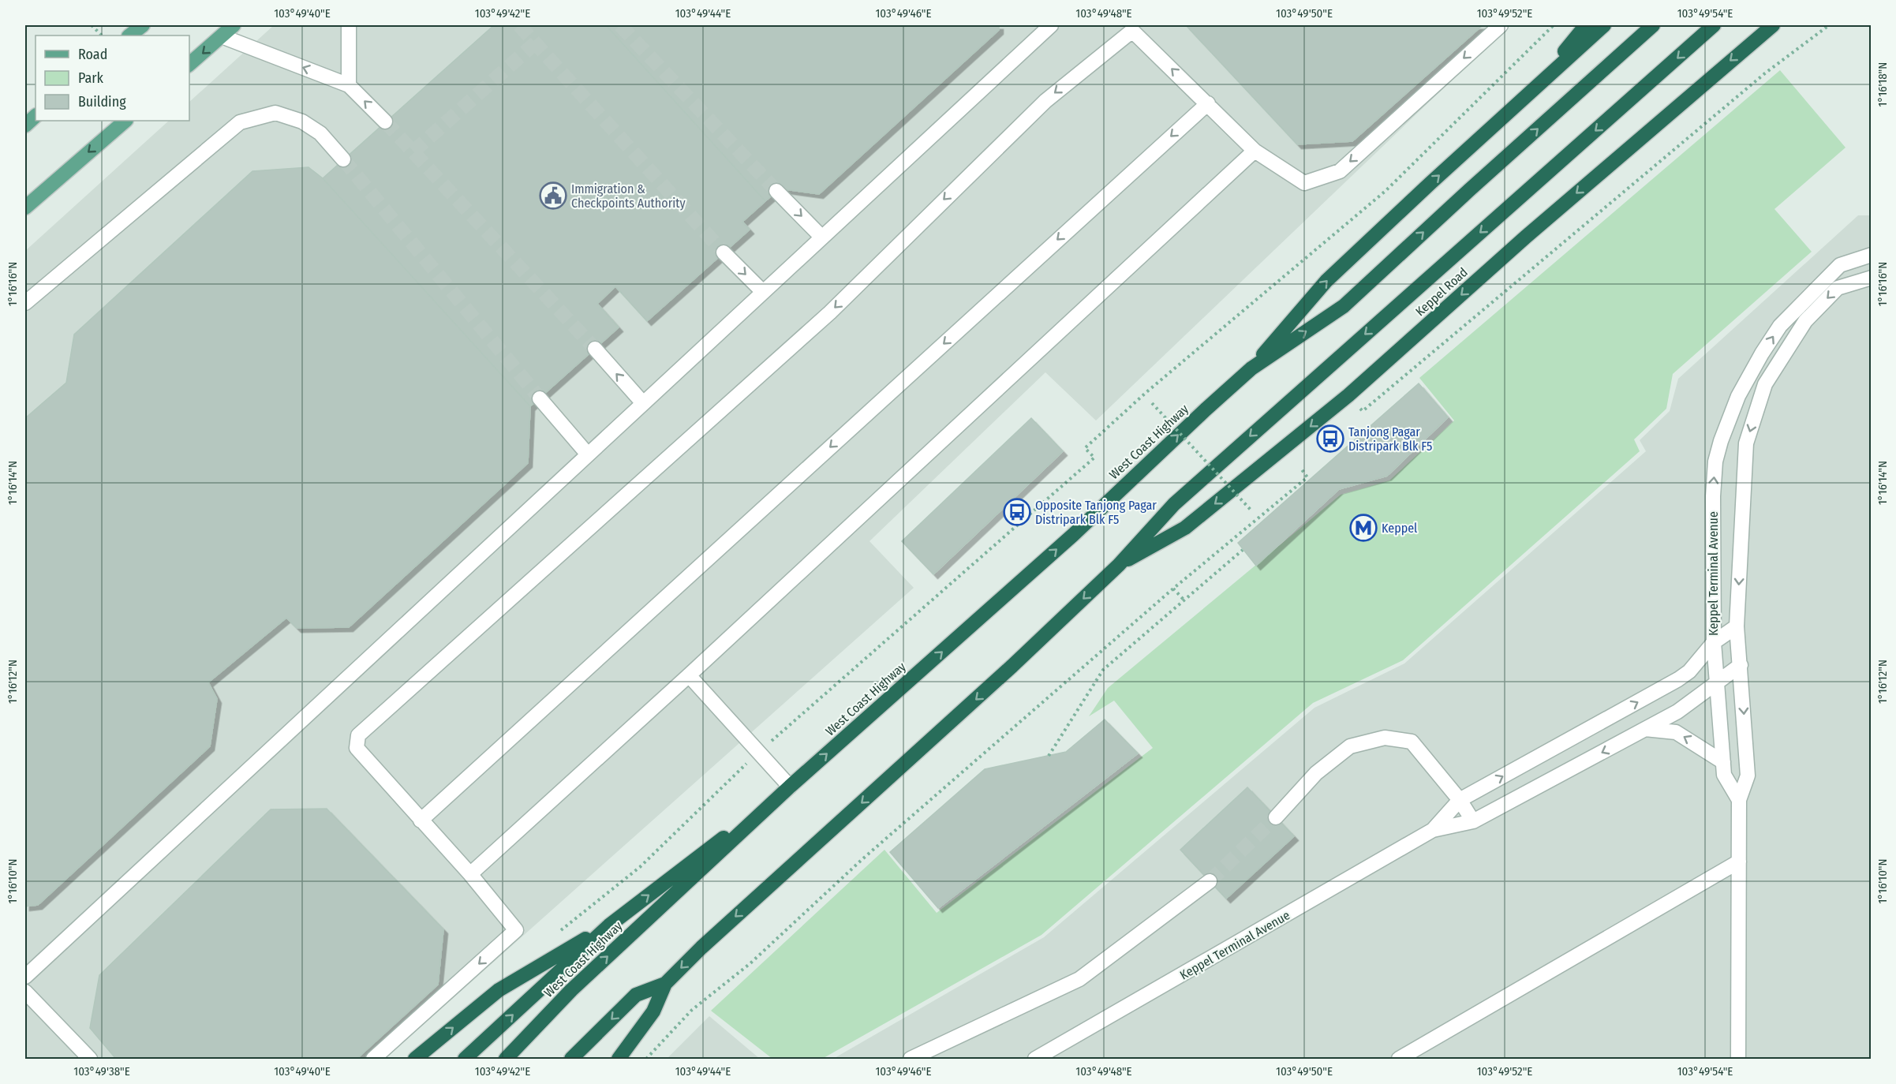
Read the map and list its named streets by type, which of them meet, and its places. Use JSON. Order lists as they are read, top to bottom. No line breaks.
{"streets":{"highway":["Keppel Road","West Coast Highway"],"lane":["Keppel Terminal Avenue"]},"places":{"public building":["Immigration & Checkpoints Authority"],"bus stop":["Tanjong Pagar Distripark Blk F5","Opposite Tanjong Pagar Distripark Blk F5"],"metro station":["Keppel"]},"legend":["Road","Park","Building"],"coordinates":["103°49'40\"E","103°49'42\"E","103°49'44\"E","103°49'46\"E","103°49'48\"E","103°49'50\"E","103°49'52\"E","103°49'54\"E","1°16'18\"N","1°16'16\"N","1°16'14\"N","1°16'12\"N","1°16'10\"N","103°49'38\"E"]}
